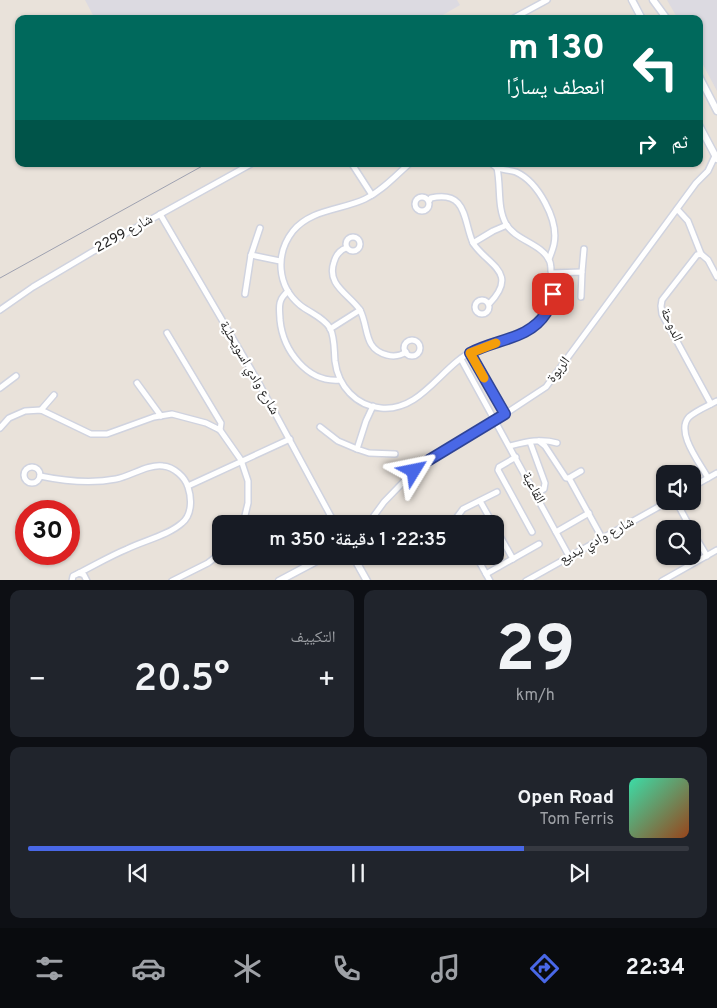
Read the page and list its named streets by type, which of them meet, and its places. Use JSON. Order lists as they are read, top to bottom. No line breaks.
{"streets":{"street":["شارع 2299","الدوحة","شارع وادي اسويحلية","الربوة","القاعية","شارع وادي لبديع"]},"crossings":[["شارع 2299","شارع وادي اسويحلية"],["الربوة","القاعية"],["القاعية","شارع وادي لبديع"]],"page":{"turn":["130 m","انعطف يسارًا"],"then":"ثم","limit":"30","trip":"22:35 · 1 دقيقة · 350 m","tile":[["29","km/h"],"التكييف"],"heat":["−","20.5°","+"],"song":["Open Road","Tom Ferris"],"tabs":"22:34"}}
